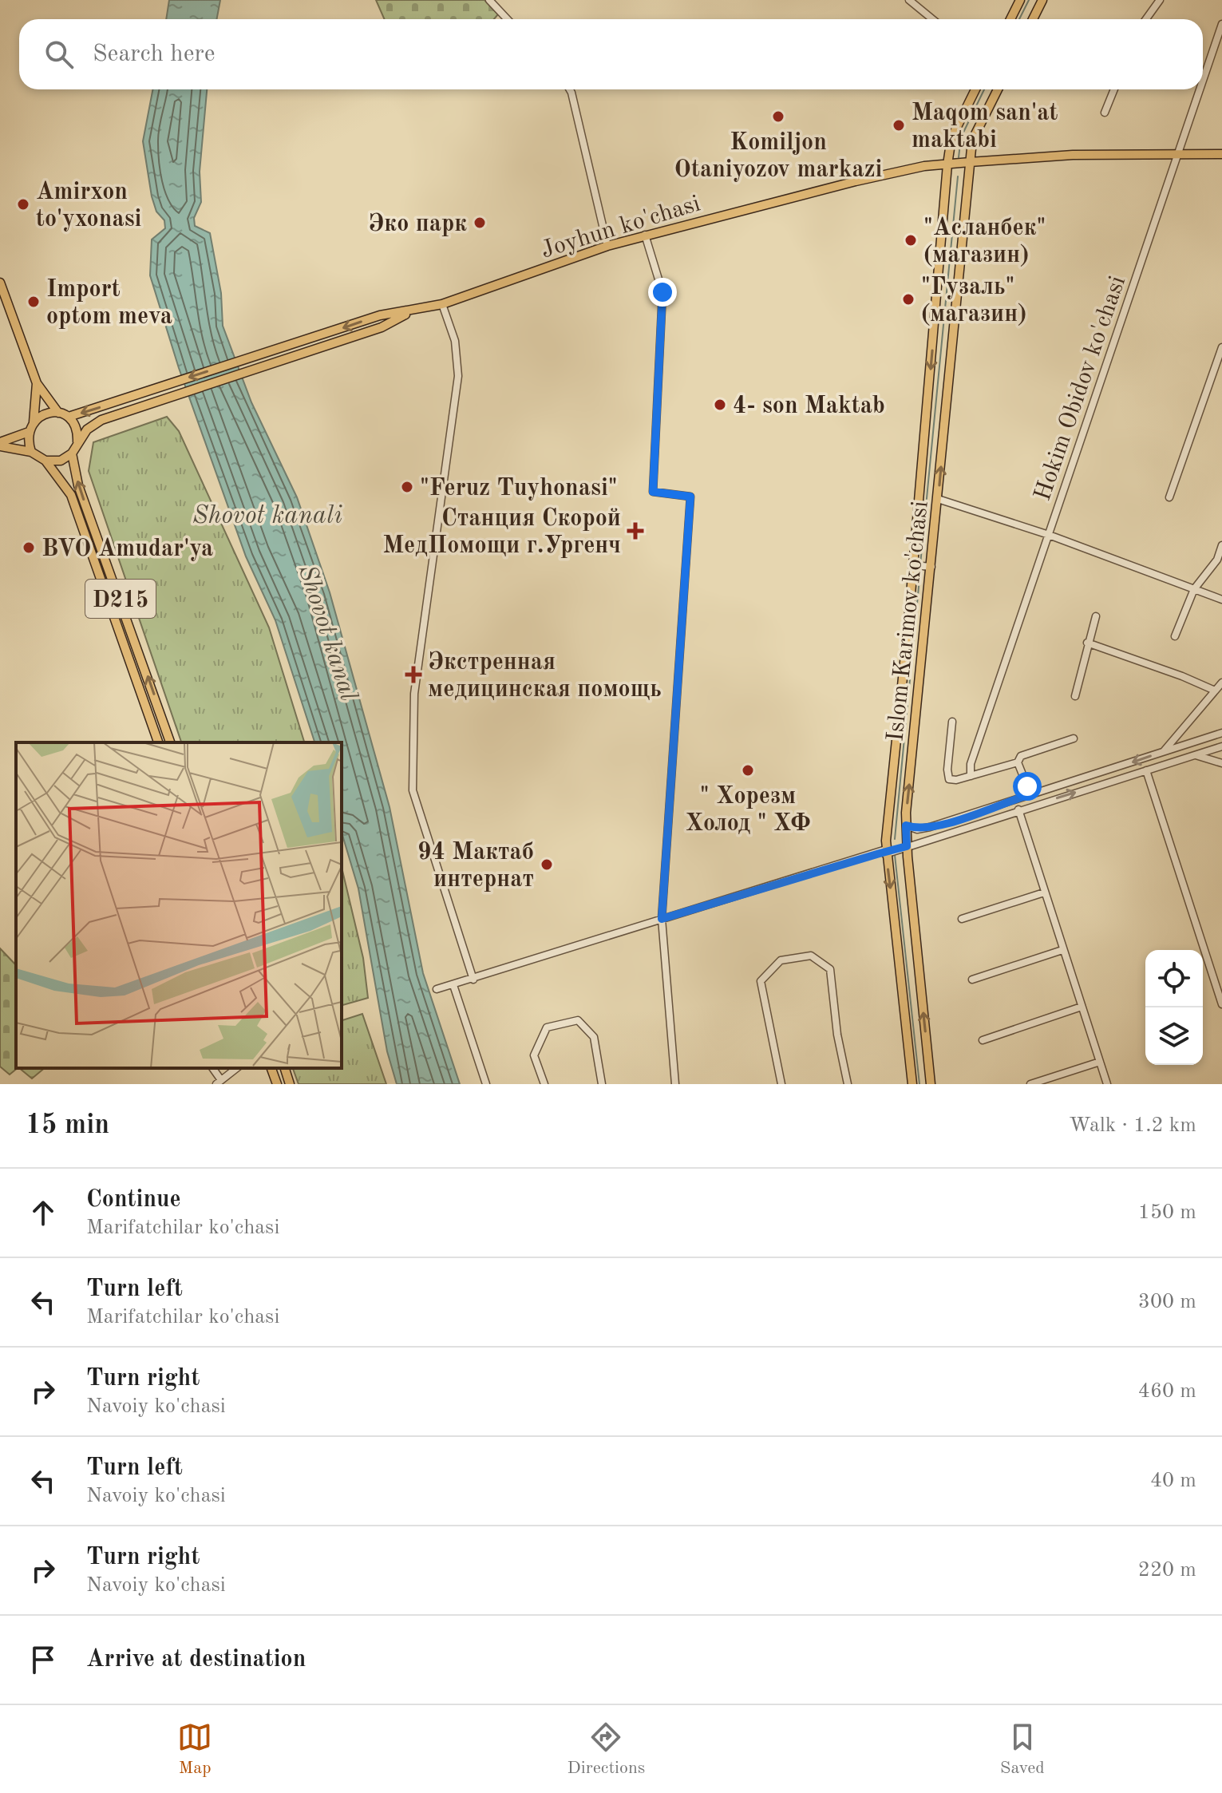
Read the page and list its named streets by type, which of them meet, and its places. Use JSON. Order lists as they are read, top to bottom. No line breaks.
{"streets":{"main road":["Joyhun ko'chasi","D215","Islom Karimov ko'chasi"],"street":["Hokim Obidov ko'chasi"]},"crossings":[["Joyhun ko'chasi","Hokim Obidov ko'chasi"],["Joyhun ko'chasi","D215"],["Joyhun ko'chasi","Islom Karimov ko'chasi"]],"water":["Shovot kanali","Shovot kanal"],"places":{"other":["Komiljon Otaniyozov markazi","Maqom san'at maktabi","Amirxon to'yxonasi","Эко парк","\"Асланбек\" (магазин)","\"Гузаль\" (магазин)","Import optom meva","4- son Maktab","\"Feruz Tuyhonasi\"","BVO Amudar'ya","\" Хорезм Холод \" ХФ","94 Мактаб интернат"],"health":["Станция Скорой МедПомощи г.Ургенч","Экстренная медицинская помощь"]},"page":{"search":"Search here","heading":["15 min","Walk · 1.2 km"],"list":[["Continue","Marifatchilar ko'chasi","150 m"],["Turn left","Marifatchilar ko'chasi","300 m"],["Turn right","Navoiy ko'chasi","460 m"],["Turn left","Navoiy ko'chasi","40 m"],["Turn right","Navoiy ko'chasi","220 m"],"Arrive at destination"],"nav":["Map","Directions","Saved"]}}
